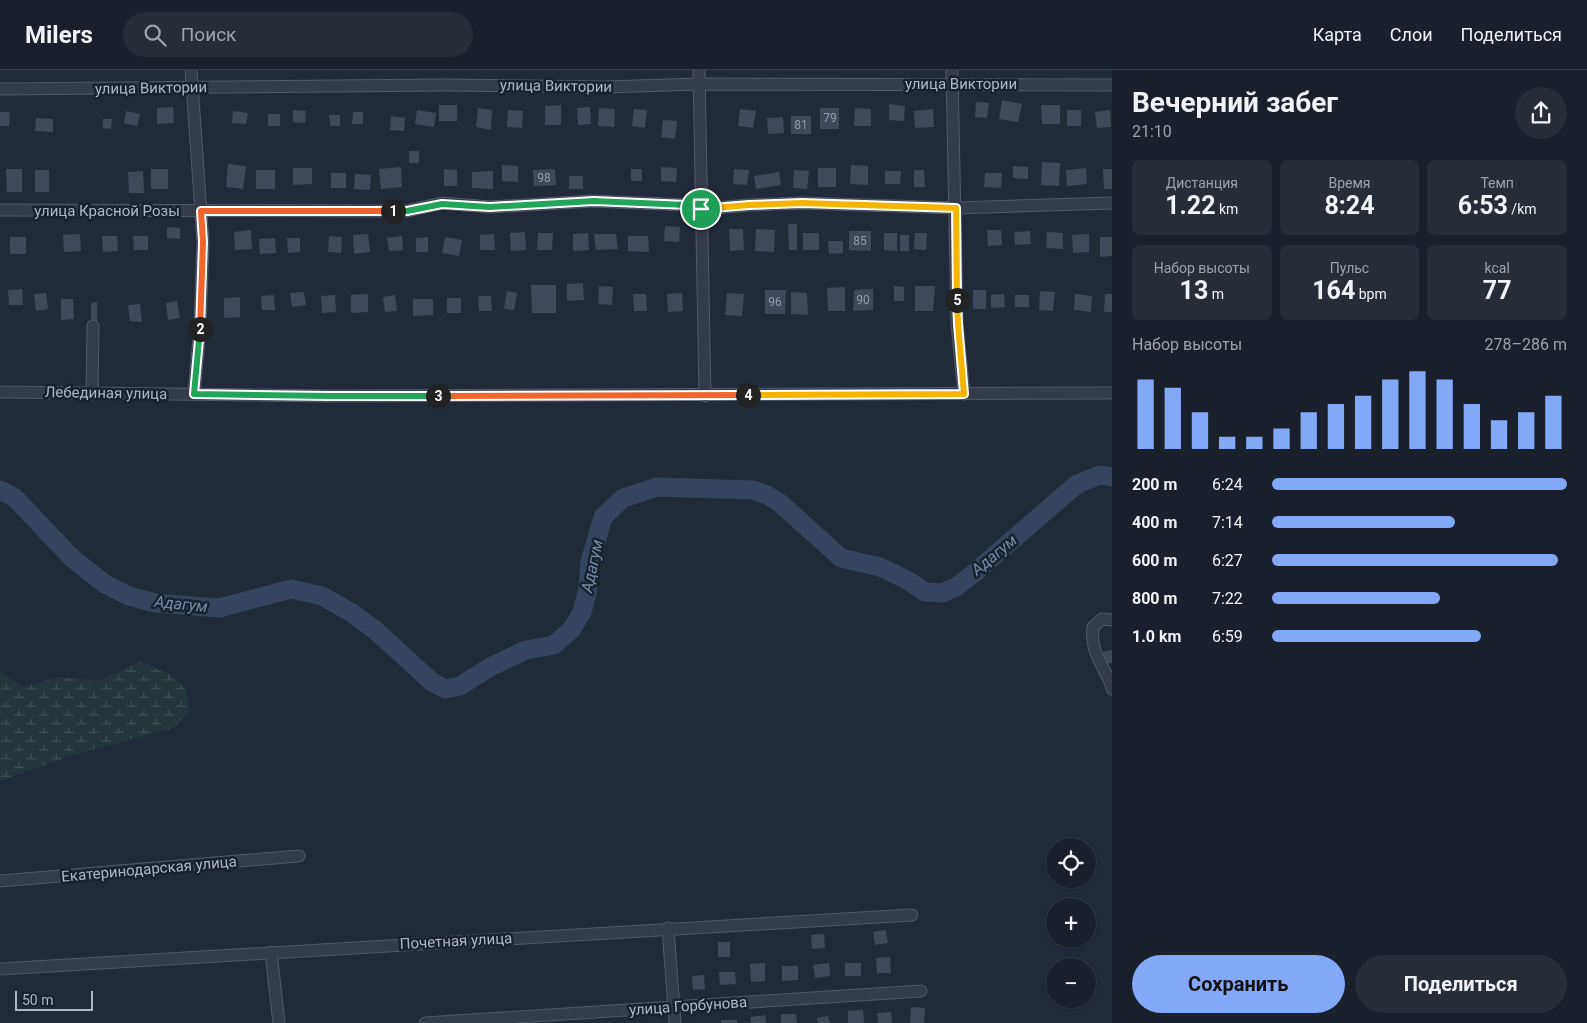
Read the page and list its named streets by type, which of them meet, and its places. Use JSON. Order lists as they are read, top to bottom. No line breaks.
{"streets":{"street":["улица Виктории","улица Красной Розы","Лебединая улица","Екатеринодарская улица","Почетная улица","улица Горбунова"]},"water":["Адагум"],"house_numbers":["79","81","98","85","90","96"],"scale_bar":"50 m","page":{"header":"Milers","search":"Поиск","nav":["Карта","Слои","Поделиться"],"heading":["Вечерний забег","21:10"],"stats":[["Дистанция","1.22 km"],["Время","8:24"],["Темп","6:53 /km"],["Набор высоты","13 m"],["Пульс","164 bpm"],["kcal","77"]],"pins":["1","5","2","4","3"],"chart":["Набор высоты","278–286 m"],"list":[{"name":"200 m","note":"6:24"},{"name":"400 m","note":"7:14"},{"name":"600 m","note":"6:27"},{"name":"800 m","note":"7:22"},{"name":"1.0 km","note":"6:59"}],"map_buttons":["+","−"],"buttons":["Сохранить","Поделиться"],"scale":"50 m"}}
